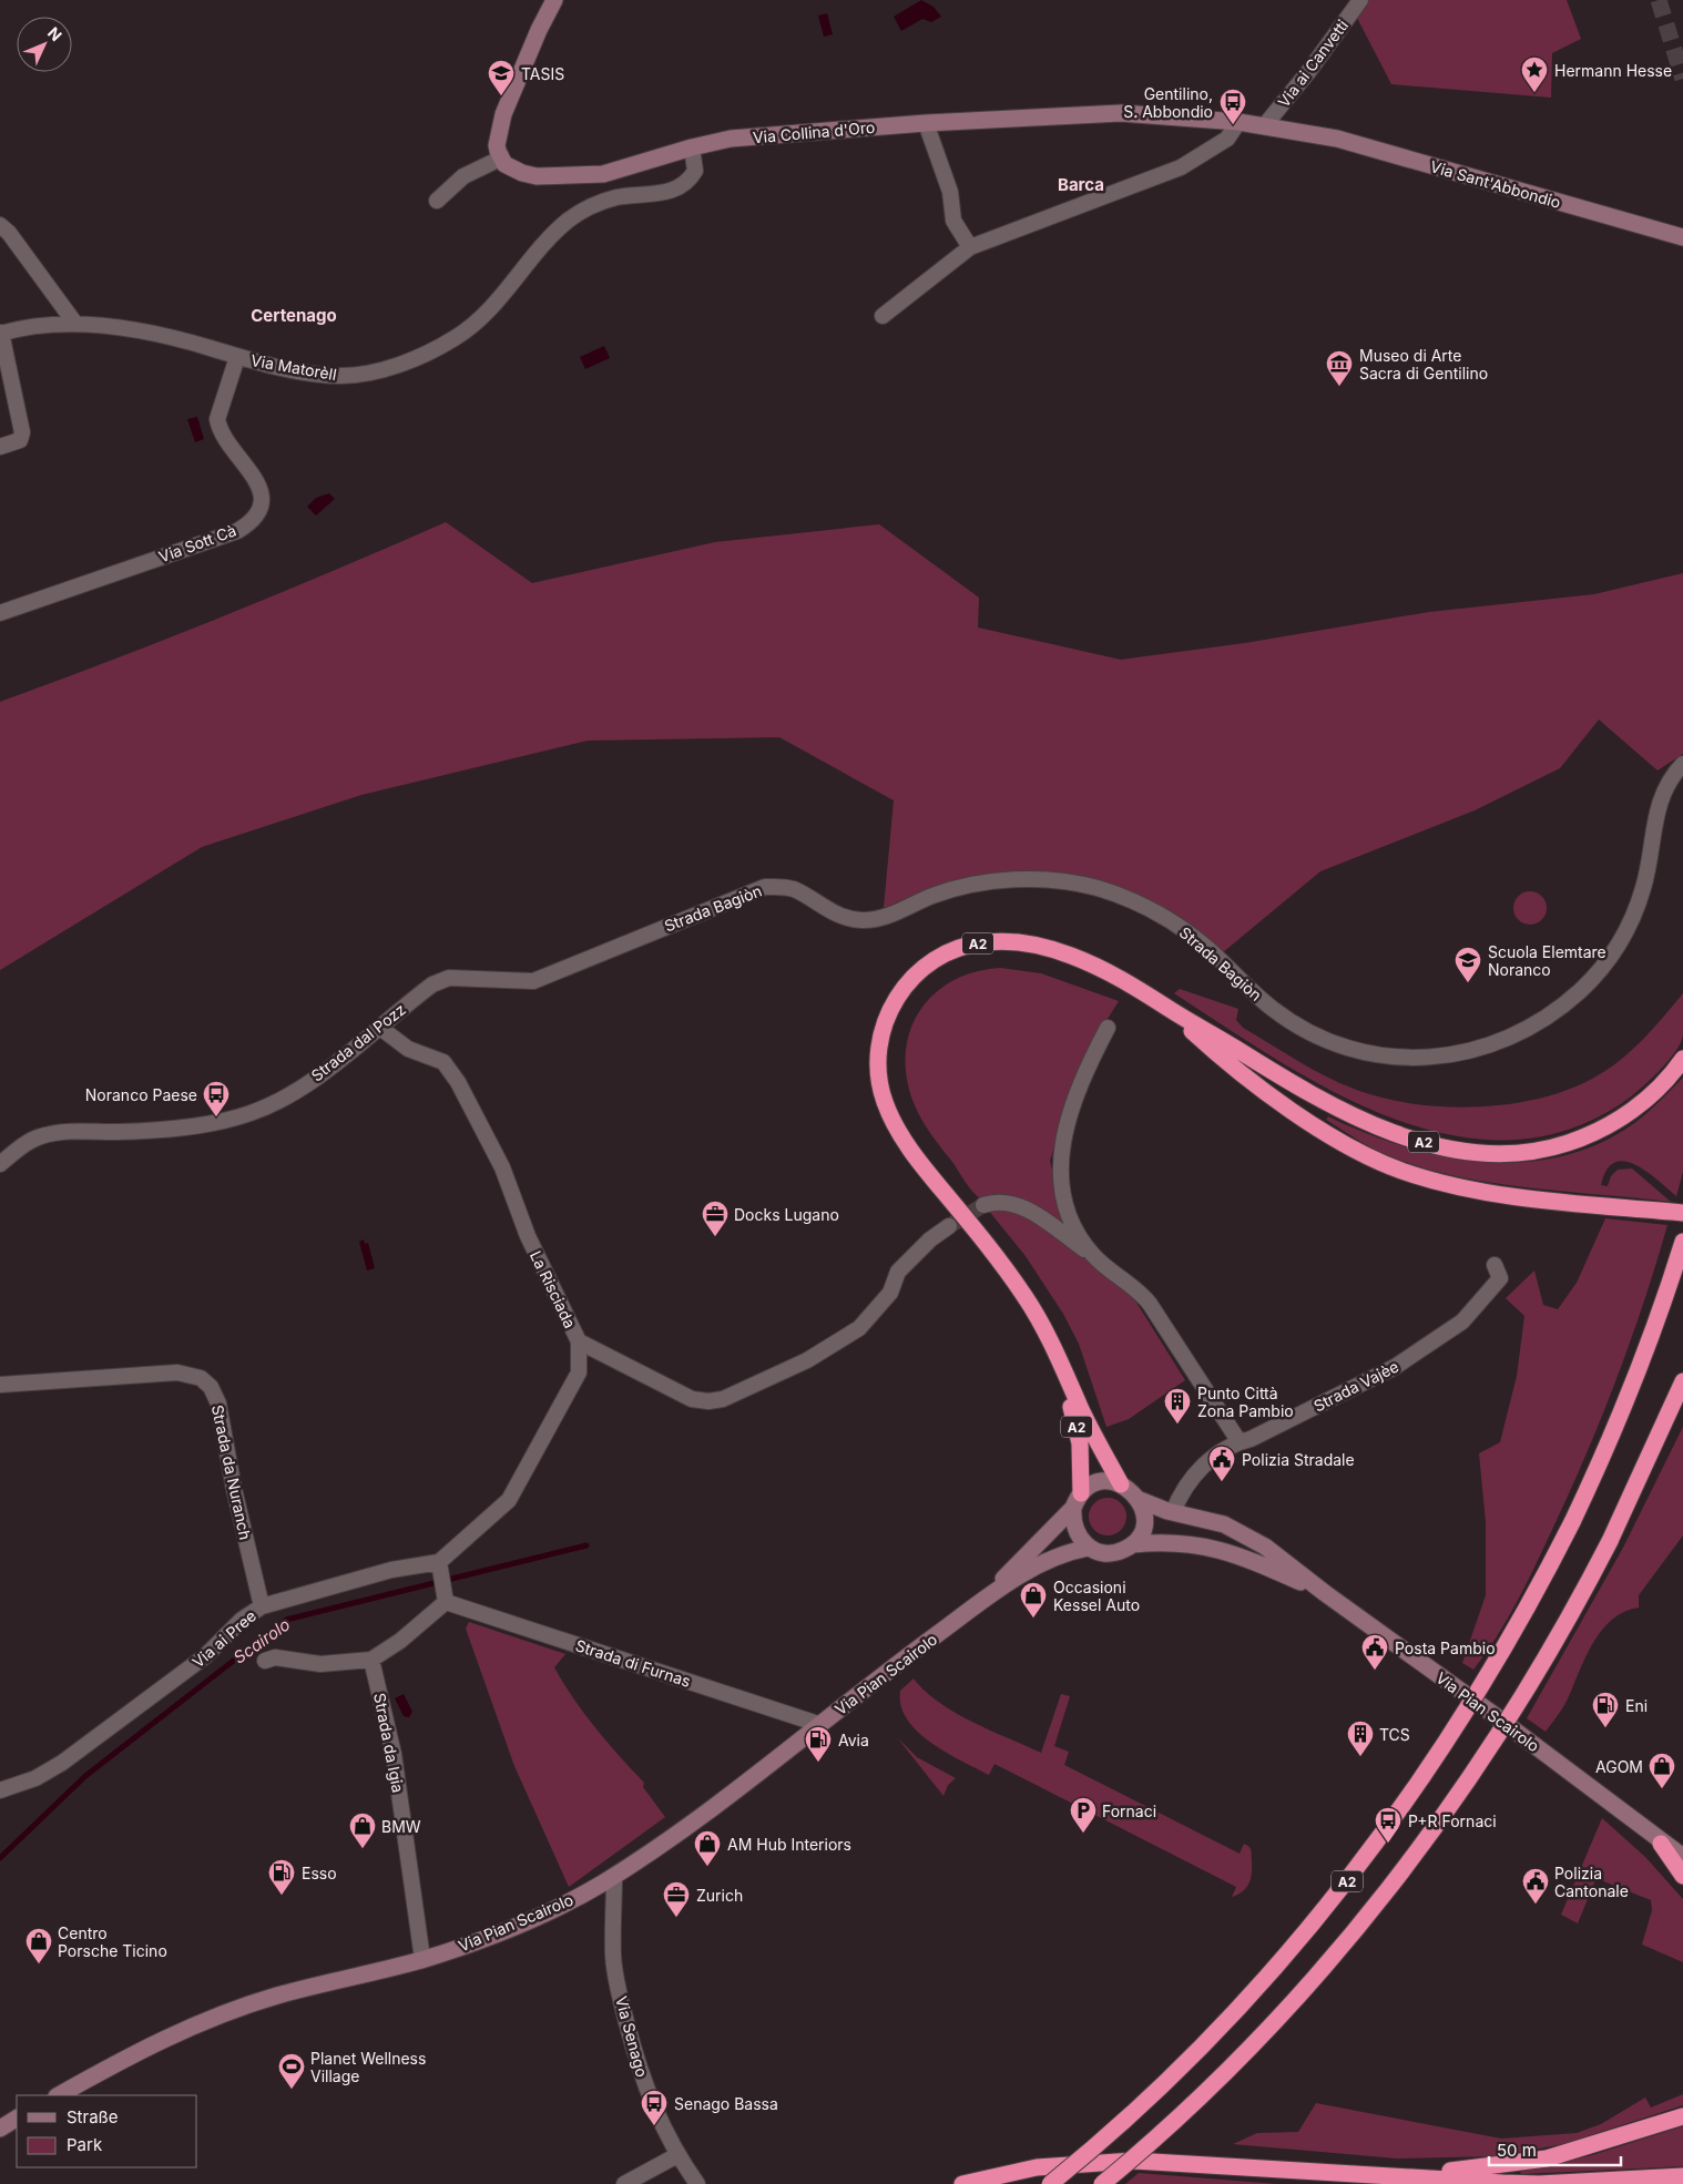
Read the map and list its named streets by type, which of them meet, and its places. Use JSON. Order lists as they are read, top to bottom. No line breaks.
{"streets":{"highway":["A2"],"main road":["Via Collina d'Oro","Via Sant'Abbondio","Via Pian Scairolo"],"street":["Via ai Canvetti","Via Matorèll","Via Sott Cà","Strada Bagiòn","Strada dal Pozz","La Risciada","Strada Vajèe","Strada da Nuranch","Via ai Pree","Strada di Furnas","Strada da Igia","Via Senago"]},"crossings":[["Via ai Canvetti","Via Collina d'Oro"],["Via Collina d'Oro","Via Sant'Abbondio"],["Via Collina d'Oro","Via Matorèll"],["Via Matorèll","Via Sott Cà"],["Strada Bagiòn","Strada dal Pozz"],["A2","Via Pian Scairolo"],["Strada dal Pozz","La Risciada"],["La Risciada","Via ai Pree"],["Strada Vajèe","Via Pian Scairolo"],["Strada da Nuranch","Via ai Pree"],["Strada di Furnas","Via Pian Scairolo"],["Via Pian Scairolo","Strada da Igia"],["Via Pian Scairolo","Via Senago"]],"districts":["Barca","Certenago"],"water":["Scairolo"],"places":{"place":["Hermann Hesse"],"school or university":["TASIS","Scuola Elemtare Noranco"],"bus stop":["Gentilino, S. Abbondio","Noranco Paese","P+R Fornaci","Senago Bassa"],"museum":["Museo di Arte Sacra di Gentilino"],"office":["Docks Lugano","Zurich"],"building":["Punto Città Zona Pambio","TCS"],"public building":["Polizia Stradale","Posta Pambio","Polizia Cantonale"],"shop":["Occasioni Kessel Auto","AGOM","BMW","AM Hub Interiors","Centro Porsche Ticino"],"fuel station":["Eni","Avia","Esso"],"parking":["Fornaci"],"sports":["Planet Wellness Village"]},"legend":["Straße","Park"],"scale_bar":"50 m","north":"top right"}
